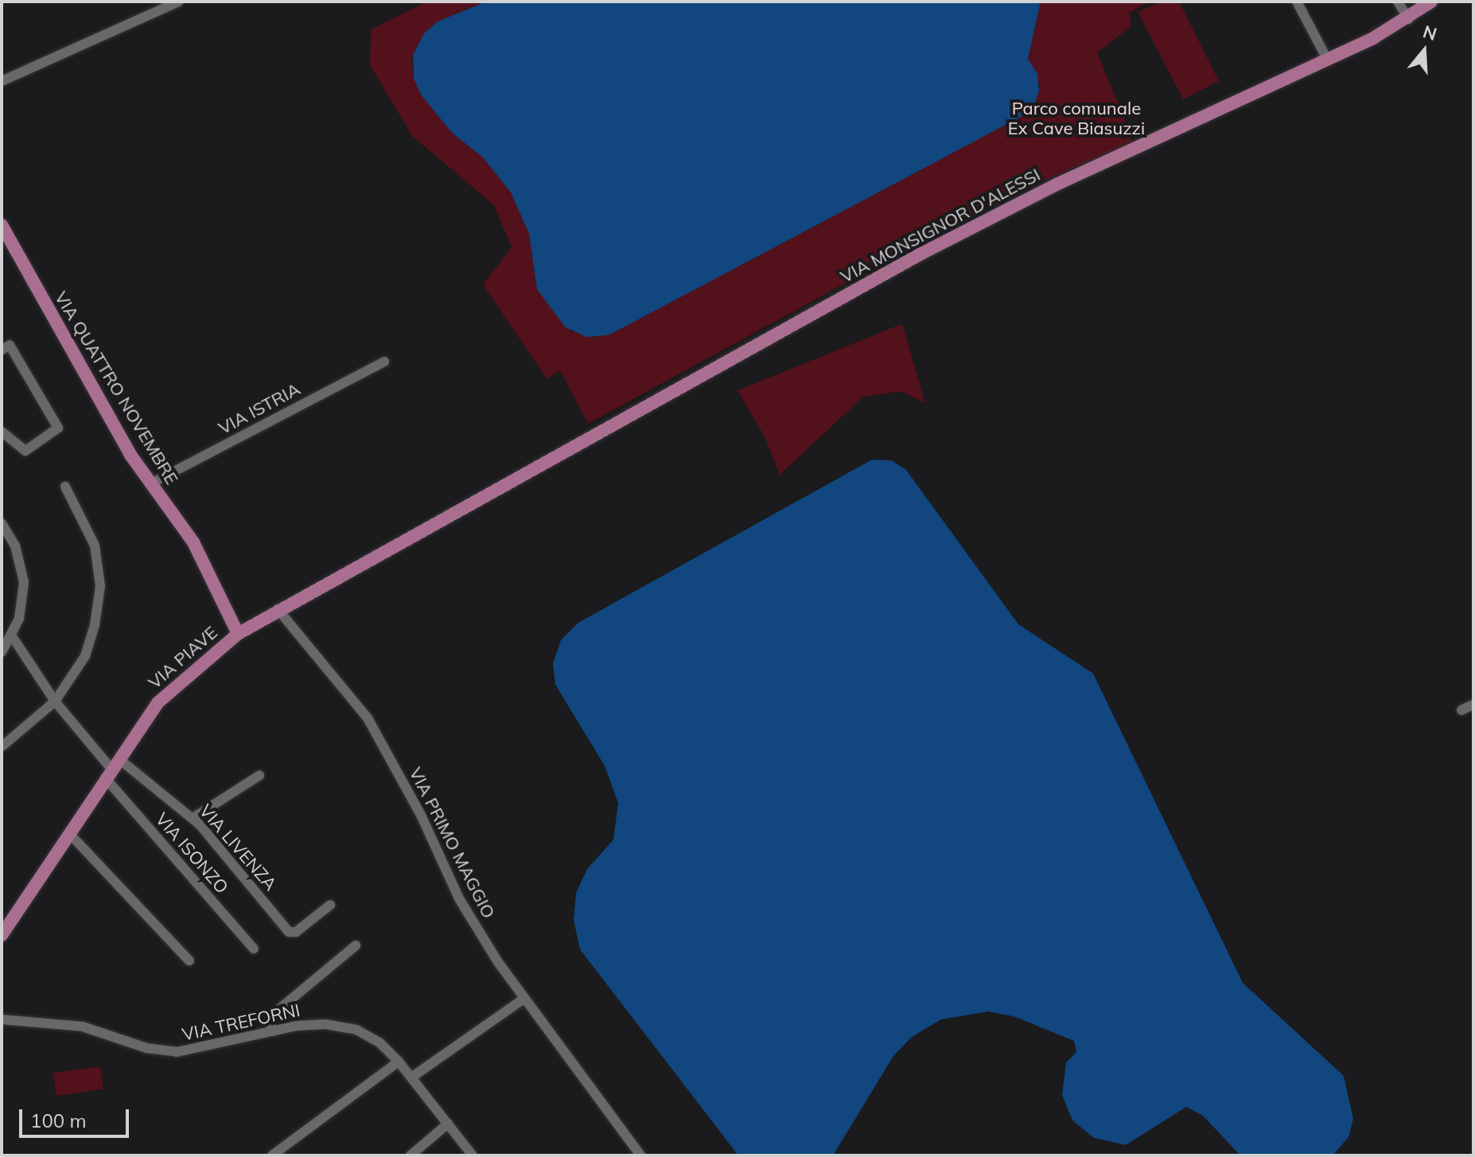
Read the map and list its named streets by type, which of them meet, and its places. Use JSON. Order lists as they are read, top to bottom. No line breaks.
{"streets":{"main road":["VIA MONSIGNOR D'ALESSI","VIA QUATTRO NOVEMBRE","VIA PIAVE"],"street":["VIA ISTRIA","VIA PRIMO MAGGIO","VIA LIVENZA","VIA ISONZO","VIA TREFORNI"]},"crossings":[["VIA MONSIGNOR D'ALESSI","VIA PIAVE"],["VIA QUATTRO NOVEMBRE","VIA ISTRIA"],["VIA QUATTRO NOVEMBRE","VIA PIAVE"],["VIA PIAVE","VIA PRIMO MAGGIO"],["VIA PIAVE","VIA LIVENZA"],["VIA PIAVE","VIA ISONZO"],["VIA LIVENZA","VIA ISONZO"]],"parks":["Parco comunale Ex Cave Biasuzzi"],"scale_bar":"100 m","north":"top"}
